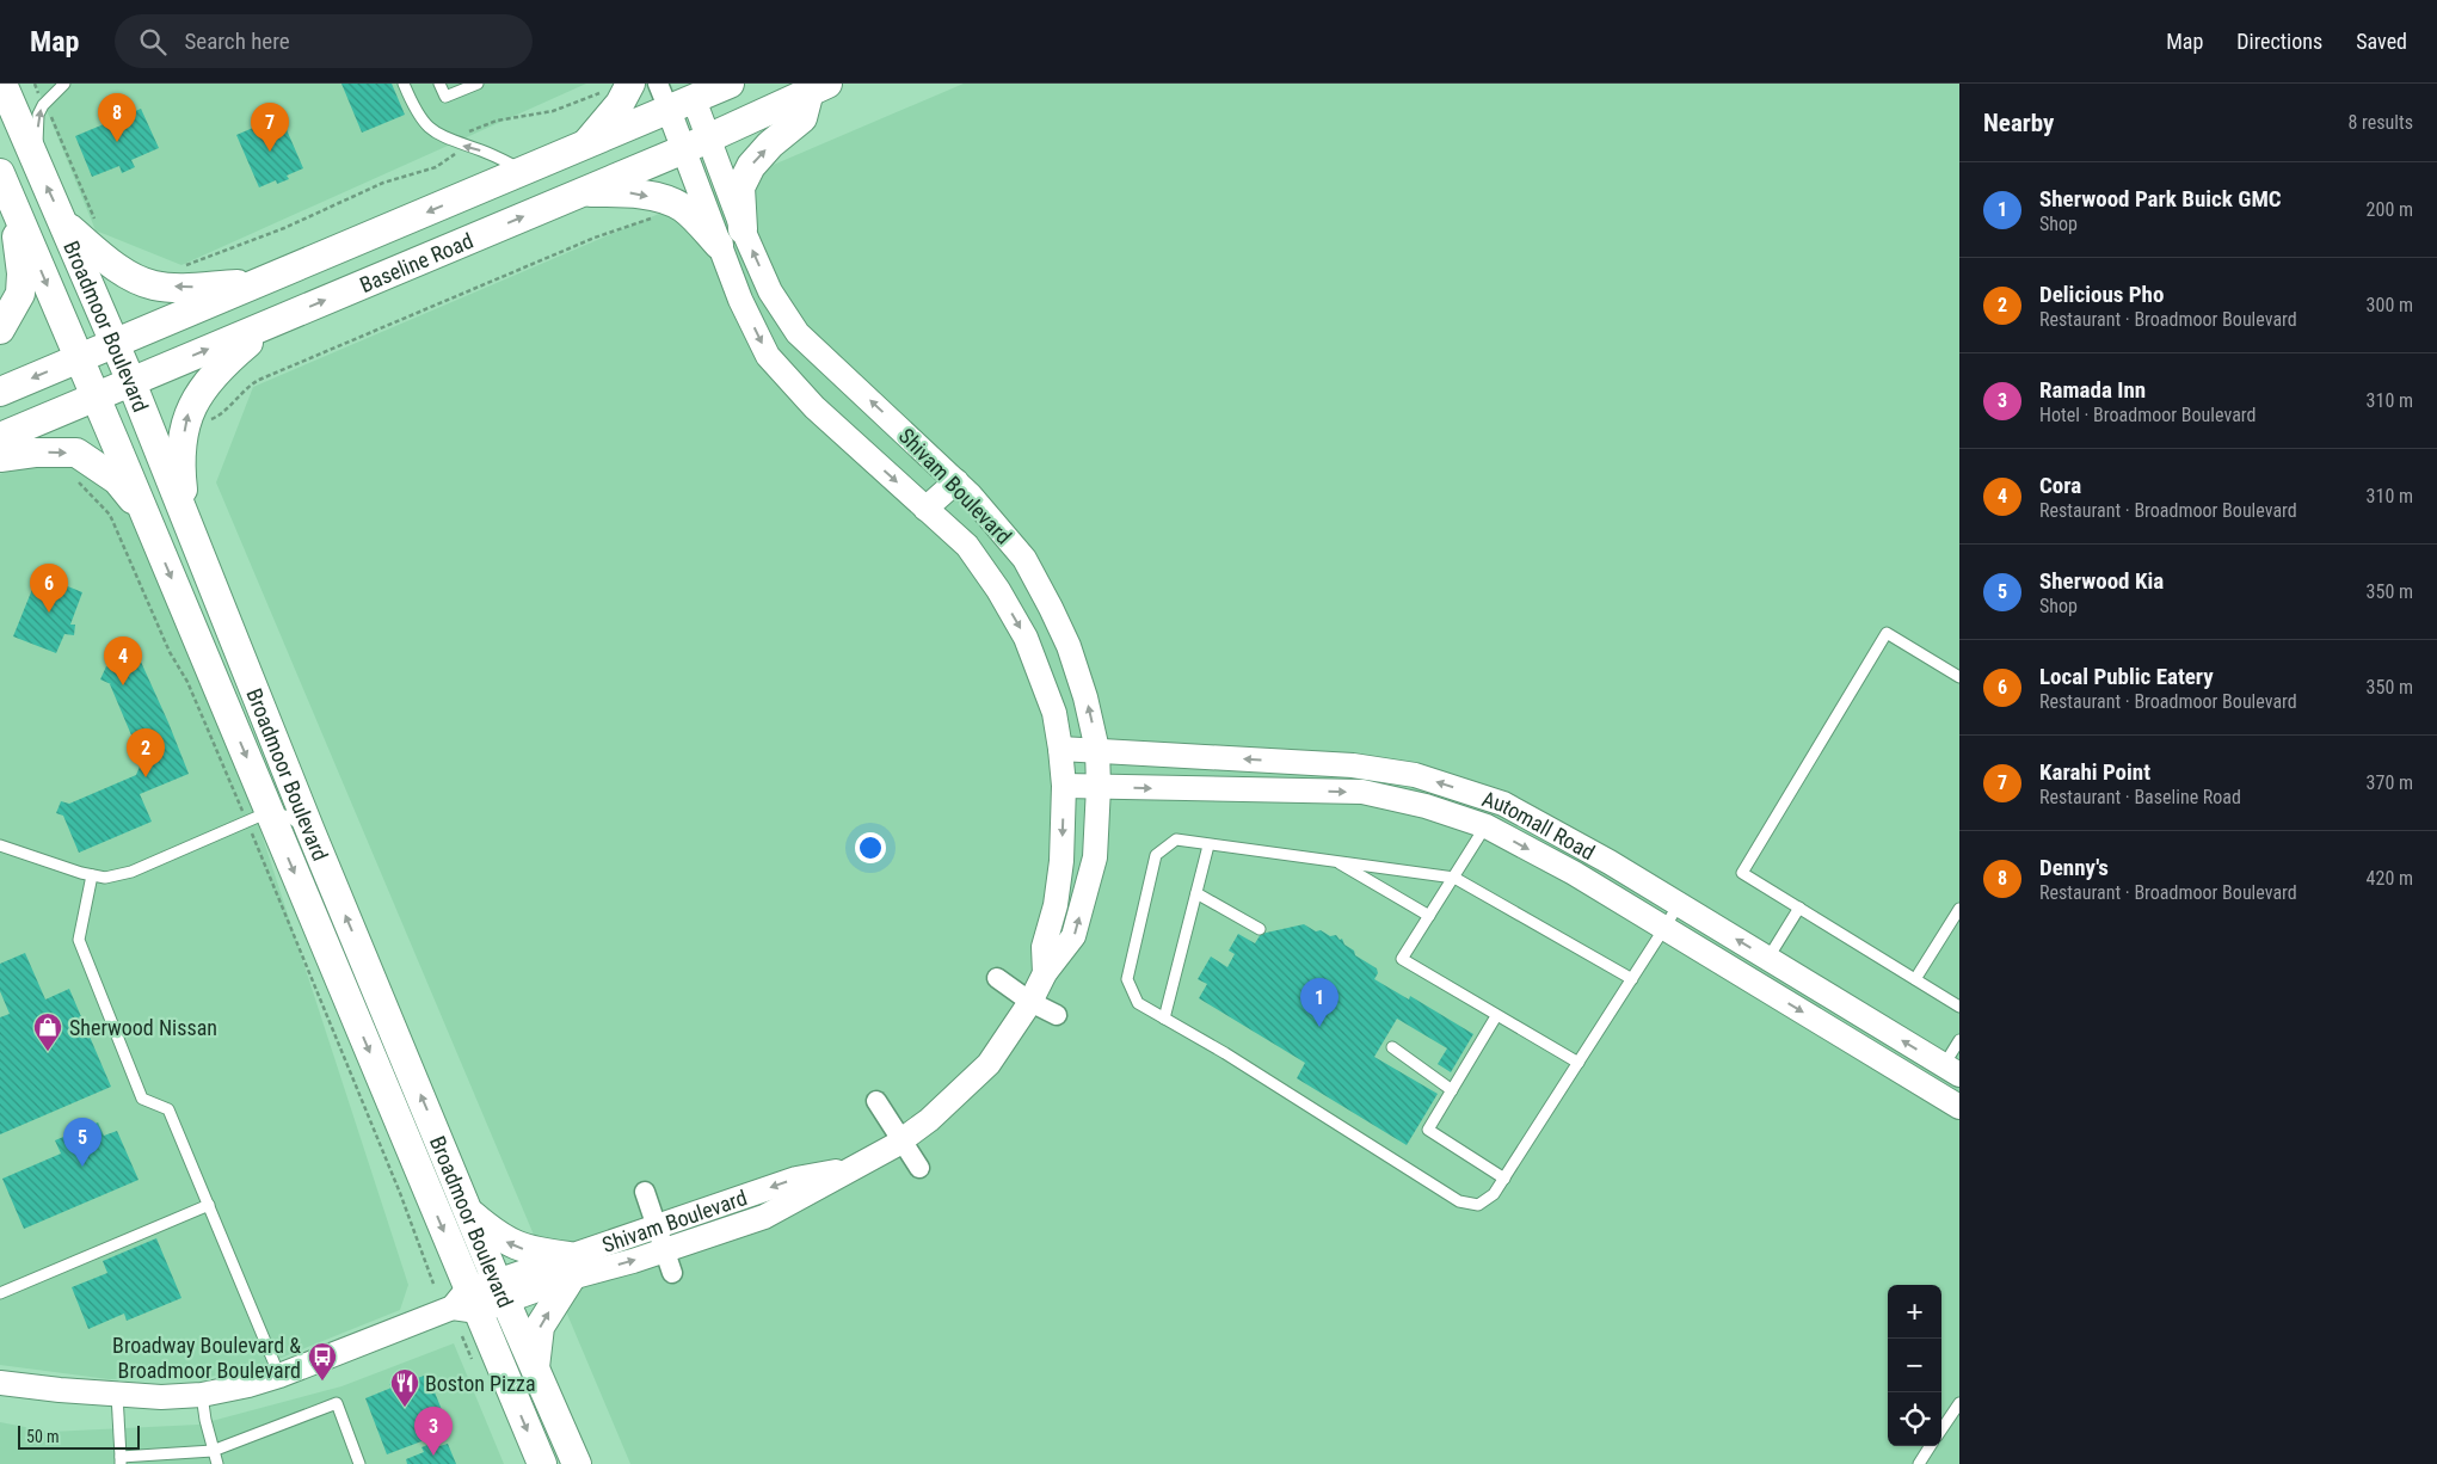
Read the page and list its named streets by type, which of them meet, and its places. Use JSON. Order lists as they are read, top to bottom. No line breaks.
{"streets":{"main road":["Baseline Road","Broadmoor Boulevard"],"street":["Shivam Boulevard","Automall Road"]},"crossings":[["Baseline Road","Broadmoor Boulevard"],["Baseline Road","Shivam Boulevard"],["Broadmoor Boulevard","Shivam Boulevard"],["Shivam Boulevard","Automall Road"]],"places":{"shop":["Sherwood Nissan"],"bus stop":["Broadway Boulevard & Broadmoor Boulevard"],"restaurant":["Boston Pizza"]},"scale_bar":"50 m","page":{"header":"Map","search":"Search here","nav":["Map","Directions","Saved"],"heading":["Nearby","8 results"],"pins":["8","7","6","4","2","1","5","3"],"list":[{"mark":"1","name":"Sherwood Park Buick GMC","note":"Shop","value":"200 m"},{"mark":"2","name":"Delicious Pho","note":"Restaurant · Broadmoor Boulevard","value":"300 m"},{"mark":"3","name":"Ramada Inn","note":"Hotel · Broadmoor Boulevard","value":"310 m"},{"mark":"4","name":"Cora","note":"Restaurant · Broadmoor Boulevard","value":"310 m"},{"mark":"5","name":"Sherwood Kia","note":"Shop","value":"350 m"},{"mark":"6","name":"Local Public Eatery","note":"Restaurant · Broadmoor Boulevard","value":"350 m"},{"mark":"7","name":"Karahi Point","note":"Restaurant · Baseline Road","value":"370 m"},{"mark":"8","name":"Denny's","note":"Restaurant · Broadmoor Boulevard","value":"420 m"}],"map_buttons":["+","−"],"scale":"50 m"}}
